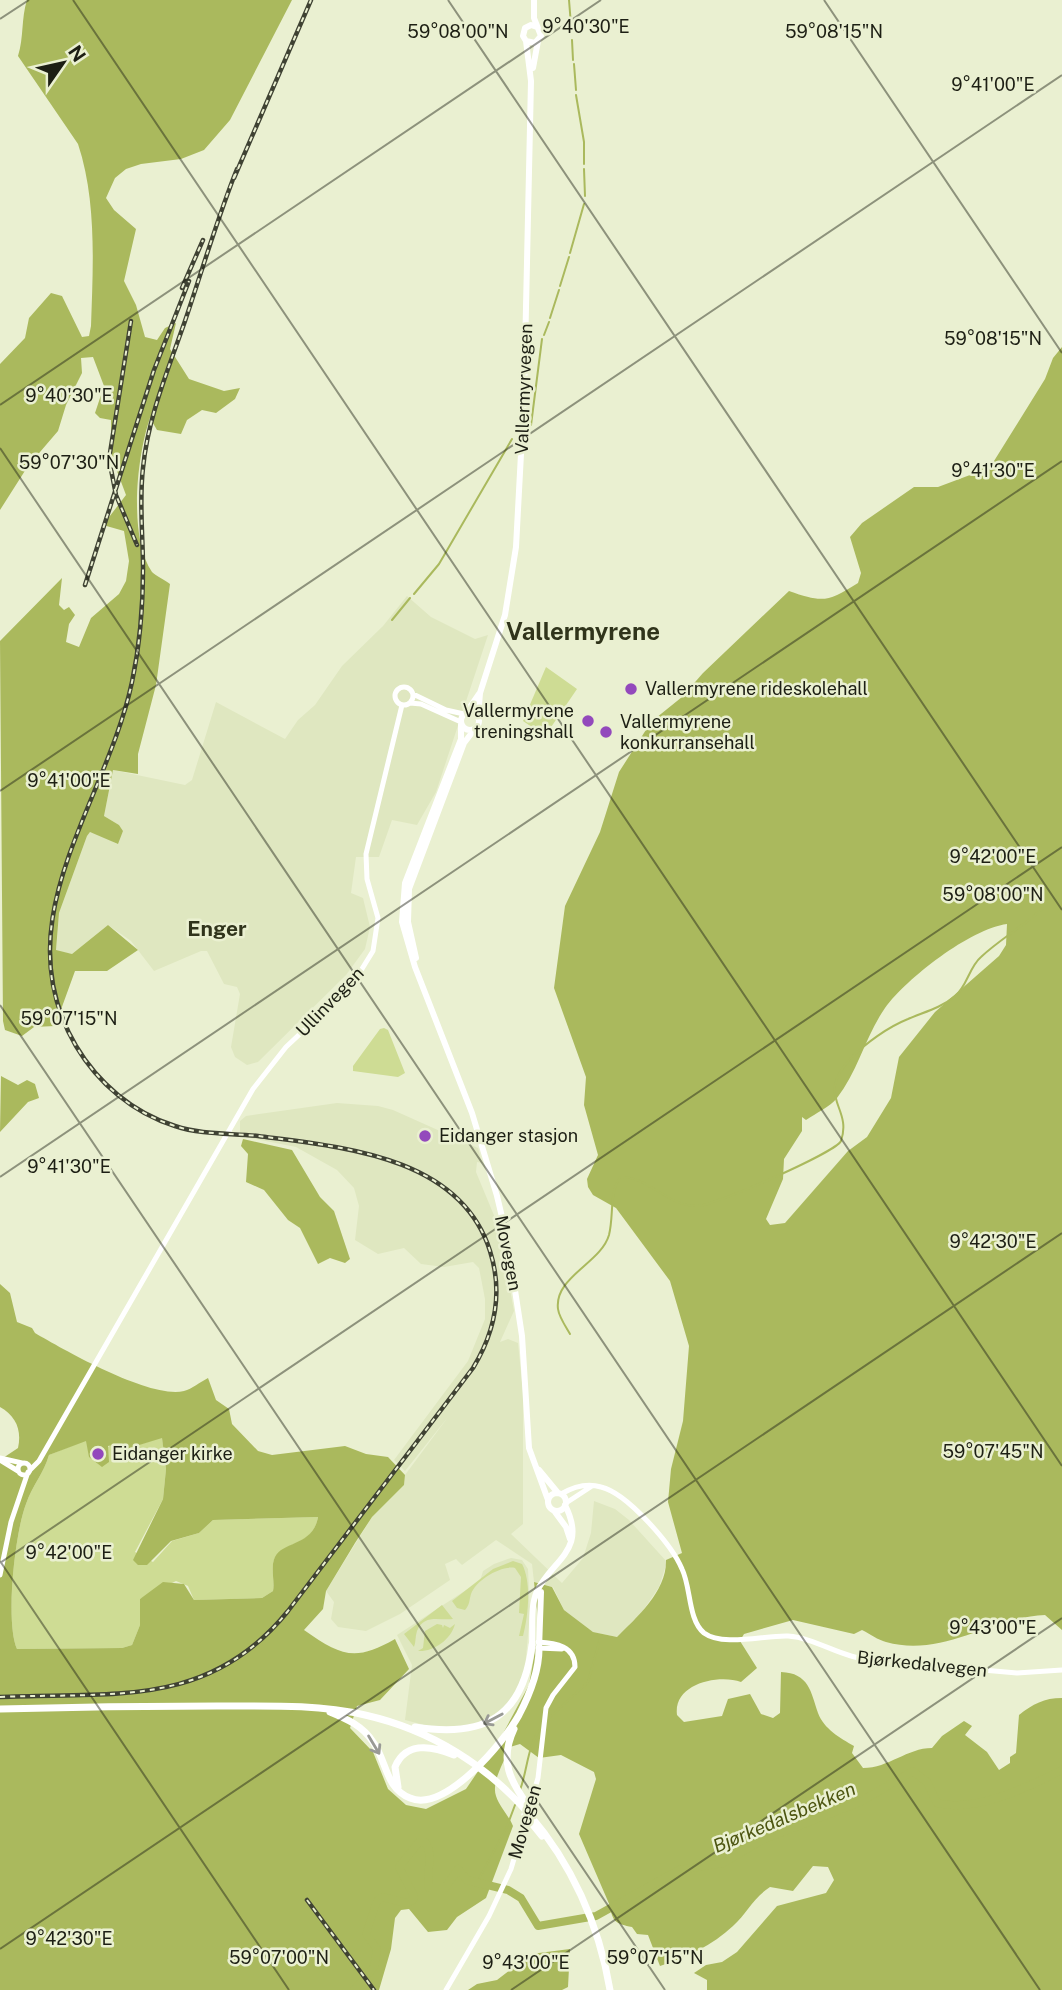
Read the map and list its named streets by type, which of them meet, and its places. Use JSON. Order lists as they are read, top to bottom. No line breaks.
{"streets":{"main road":["Vallermyrvegen","Ullinvegen","Movegen","Bjørkedalvegen"]},"crossings":[["Vallermyrvegen","Movegen"]],"districts":["Vallermyrene","Enger"],"water":["Bjørkedalsbekken"],"places":["Vallermyrene rideskolehall","Vallermyrene treningshall","Vallermyrene konkurransehall","Eidanger stasjon","Eidanger kirke"],"north":"top right","coordinates":["9°40'30\"E","59°08'15\"N","59°08'00\"N","9°41'00\"E","59°07'30\"N","9°41'30\"E","9°42'00\"E","59°07'15\"N","9°42'30\"E","59°07'45\"N","9°43'00\"E","59°07'00\"N"]}
